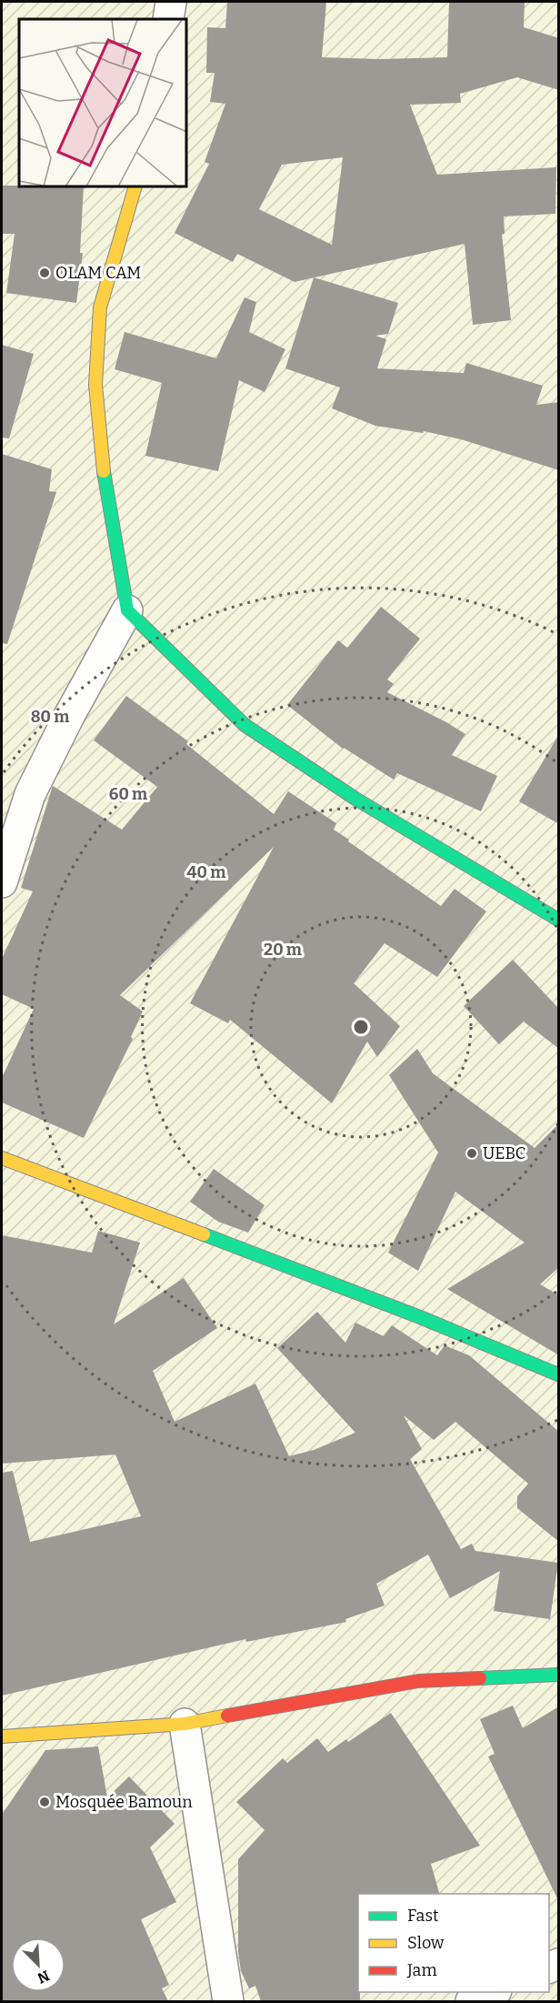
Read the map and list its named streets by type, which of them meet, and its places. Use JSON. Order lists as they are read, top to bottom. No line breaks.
{"places":["OLAM CAM","UEBC","Mosquée Bamoun"],"legend":["Fast","Slow","Jam"],"north":"bottom right","rings":["80 m","60 m","40 m","20 m"]}
